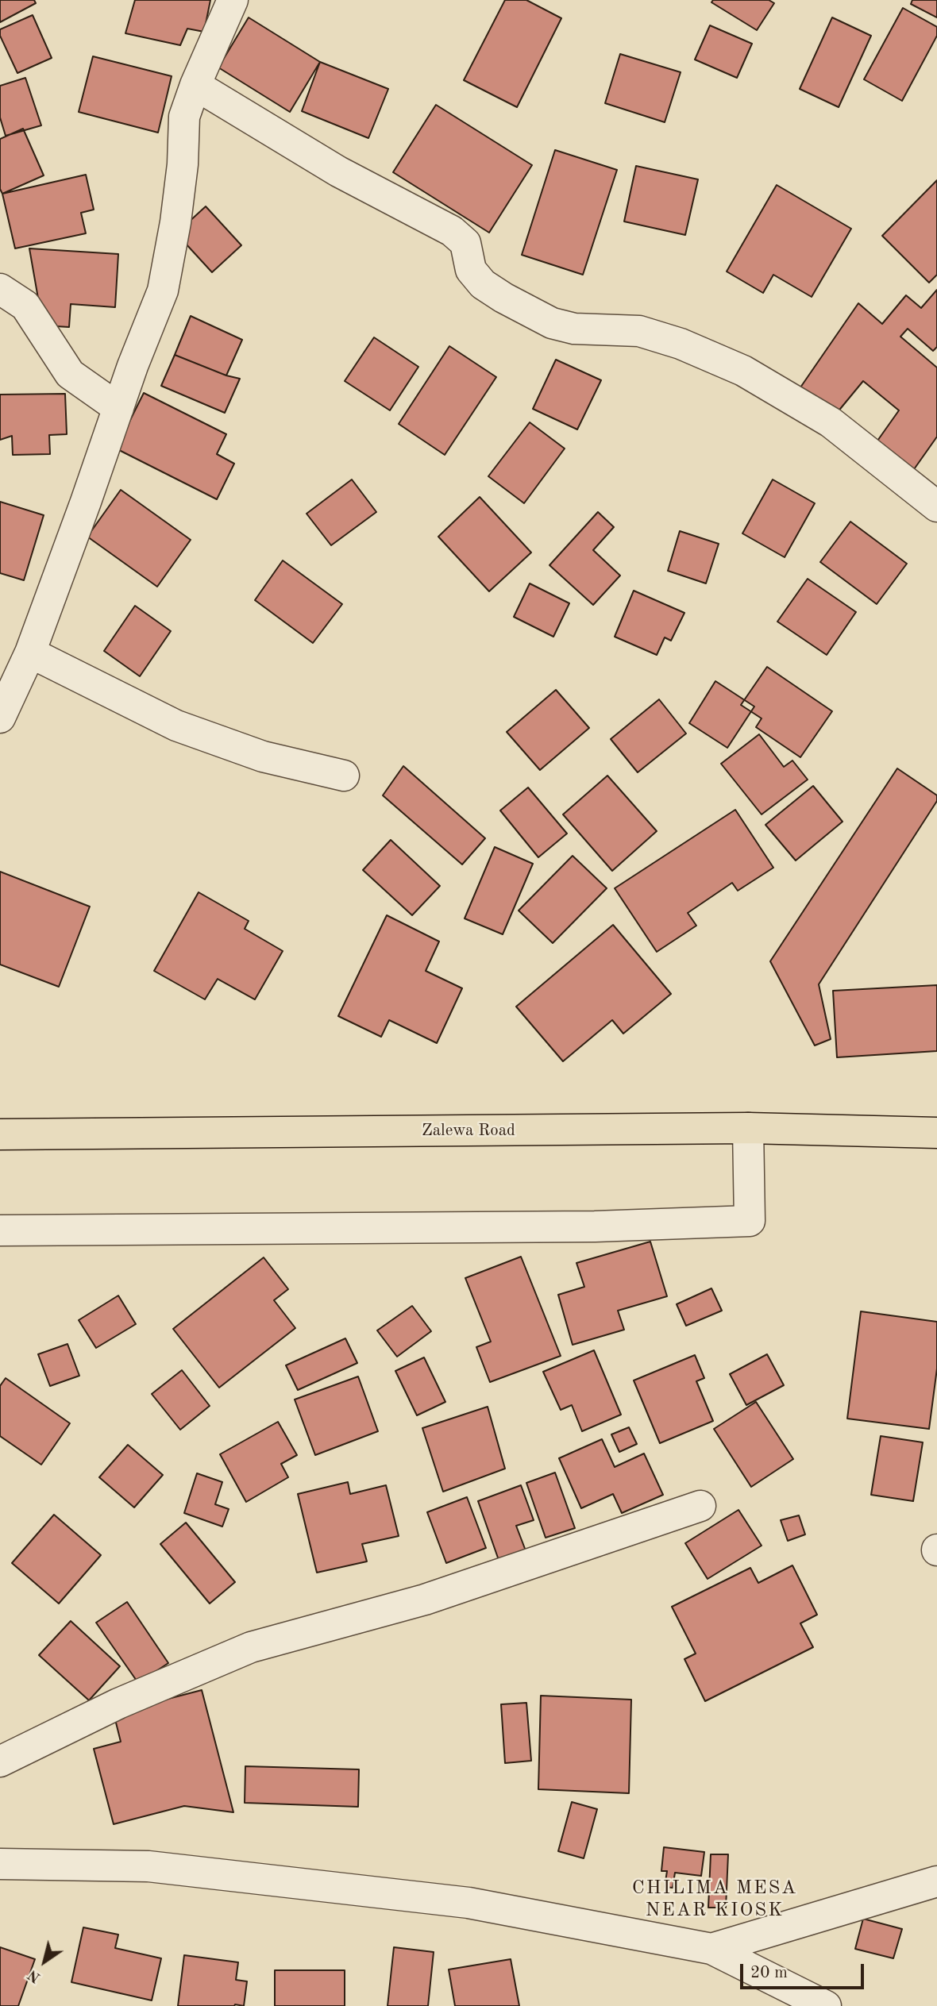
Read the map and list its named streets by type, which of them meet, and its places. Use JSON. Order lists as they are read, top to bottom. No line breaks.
{"streets":{"highway":["Zalewa Road"]},"districts":["CHILIMA MESA NEAR KIOSK"],"scale_bar":"20 m","north":"bottom left"}
